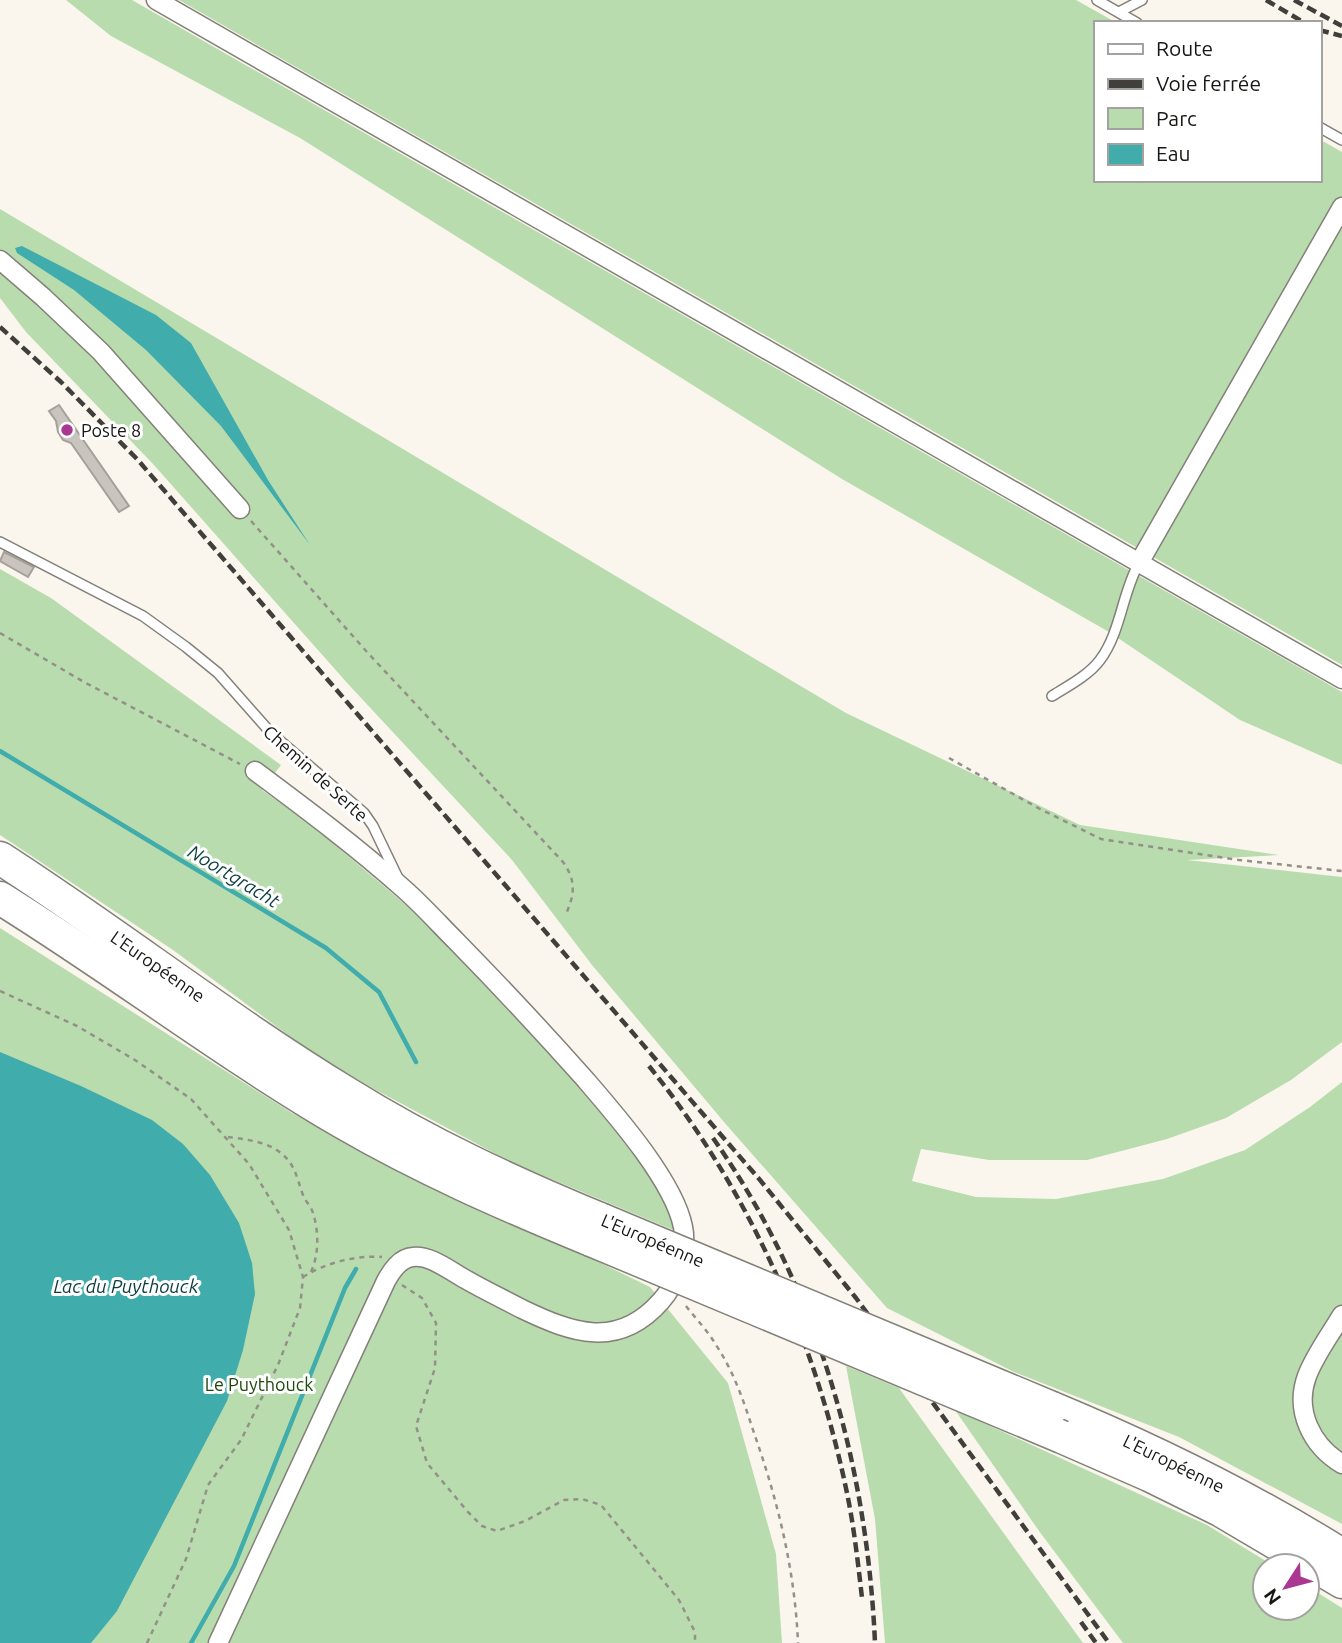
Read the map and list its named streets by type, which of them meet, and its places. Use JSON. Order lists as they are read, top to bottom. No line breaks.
{"streets":{"highway":["L'Européenne"],"street":["Chemin de Serte"]},"water":["Noortgracht","Lac du Puythouck"],"parks":["Le Puythouck"],"places":["Poste 8"],"legend":["Route","Voie ferrée","Parc","Eau"],"north":"bottom left"}
